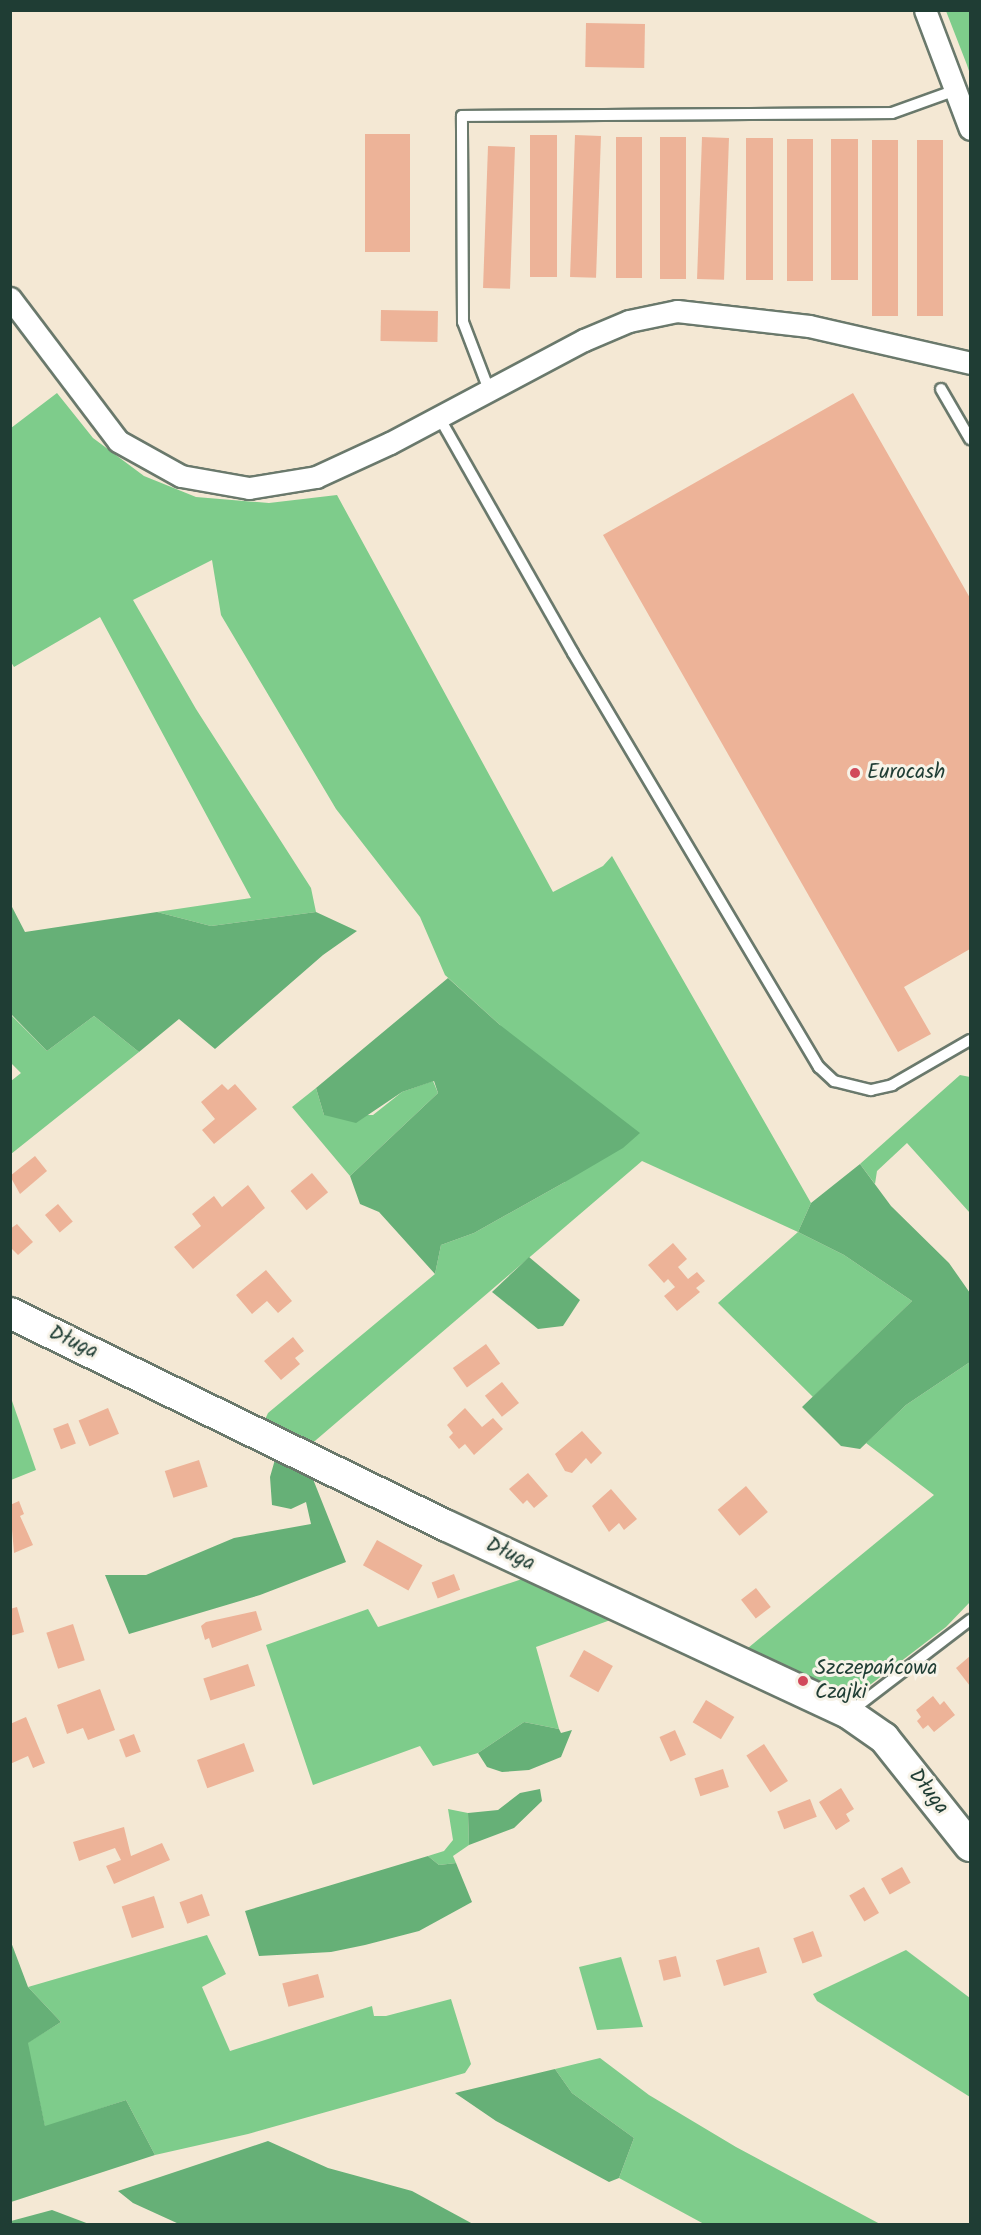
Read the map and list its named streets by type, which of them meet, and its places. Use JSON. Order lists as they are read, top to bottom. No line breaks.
{"streets":{"street":["Długa"]},"places":["Eurocash","Szczepańcowa Czajki"]}
